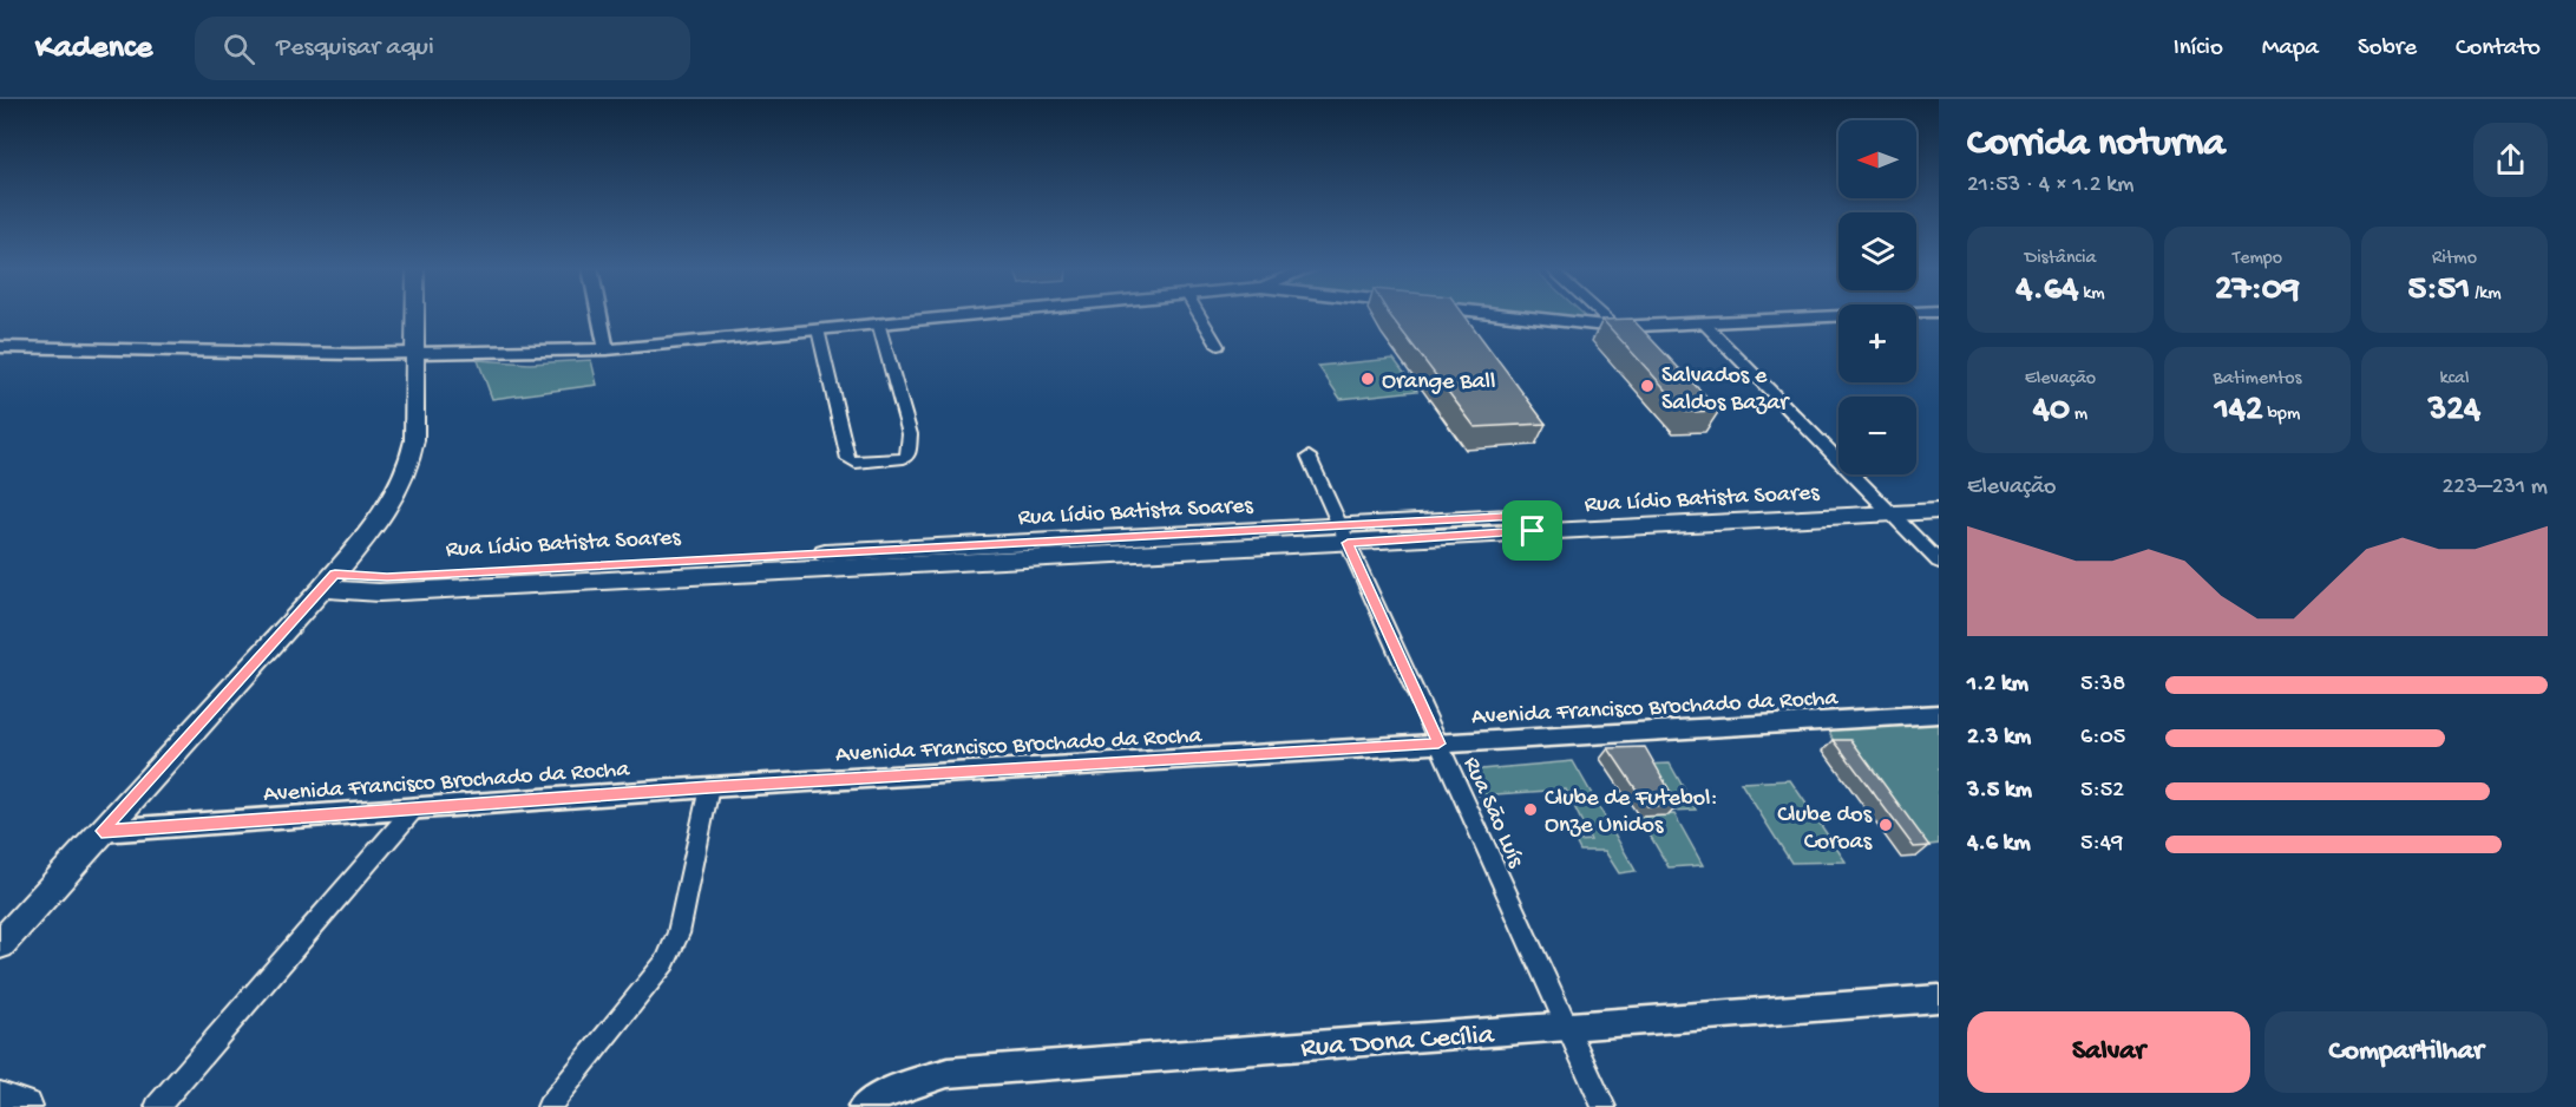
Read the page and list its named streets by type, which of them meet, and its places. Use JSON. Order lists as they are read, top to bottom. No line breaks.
{"streets":{"main road":["Rua Lídio Batista Soares"],"street":["Avenida Francisco Brochado da Rocha","Rua São Luís","Rua Dona Cecília"]},"crossings":[["Rua Lídio Batista Soares","Rua São Luís"],["Avenida Francisco Brochado da Rocha","Rua São Luís"],["Rua São Luís","Rua Dona Cecília"]],"places":["Orange Ball","Salvados e Saldos Bazar","Clube de Futebol: Onze Unidos","Clube dos Coroas"],"north":"left","page":{"header":"Kadence","search":"Pesquisar aqui","nav":["Início","Mapa","Sobre","Contato"],"heading":["Corrida noturna","21:53 · 4 × 1.2 km"],"map_buttons":["+","−"],"stats":[["Distância","4.64 km"],["Tempo","27:09"],["Ritmo","5:51 /km"],["Elevação","40 m"],["Batimentos","142 bpm"],["kcal","324"]],"chart":["Elevação","223–231 m"],"list":[{"name":"1.2 km","note":"5:38"},{"name":"2.3 km","note":"6:05"},{"name":"3.5 km","note":"5:52"},{"name":"4.6 km","note":"5:49"}],"buttons":["Salvar","Compartilhar"]}}
